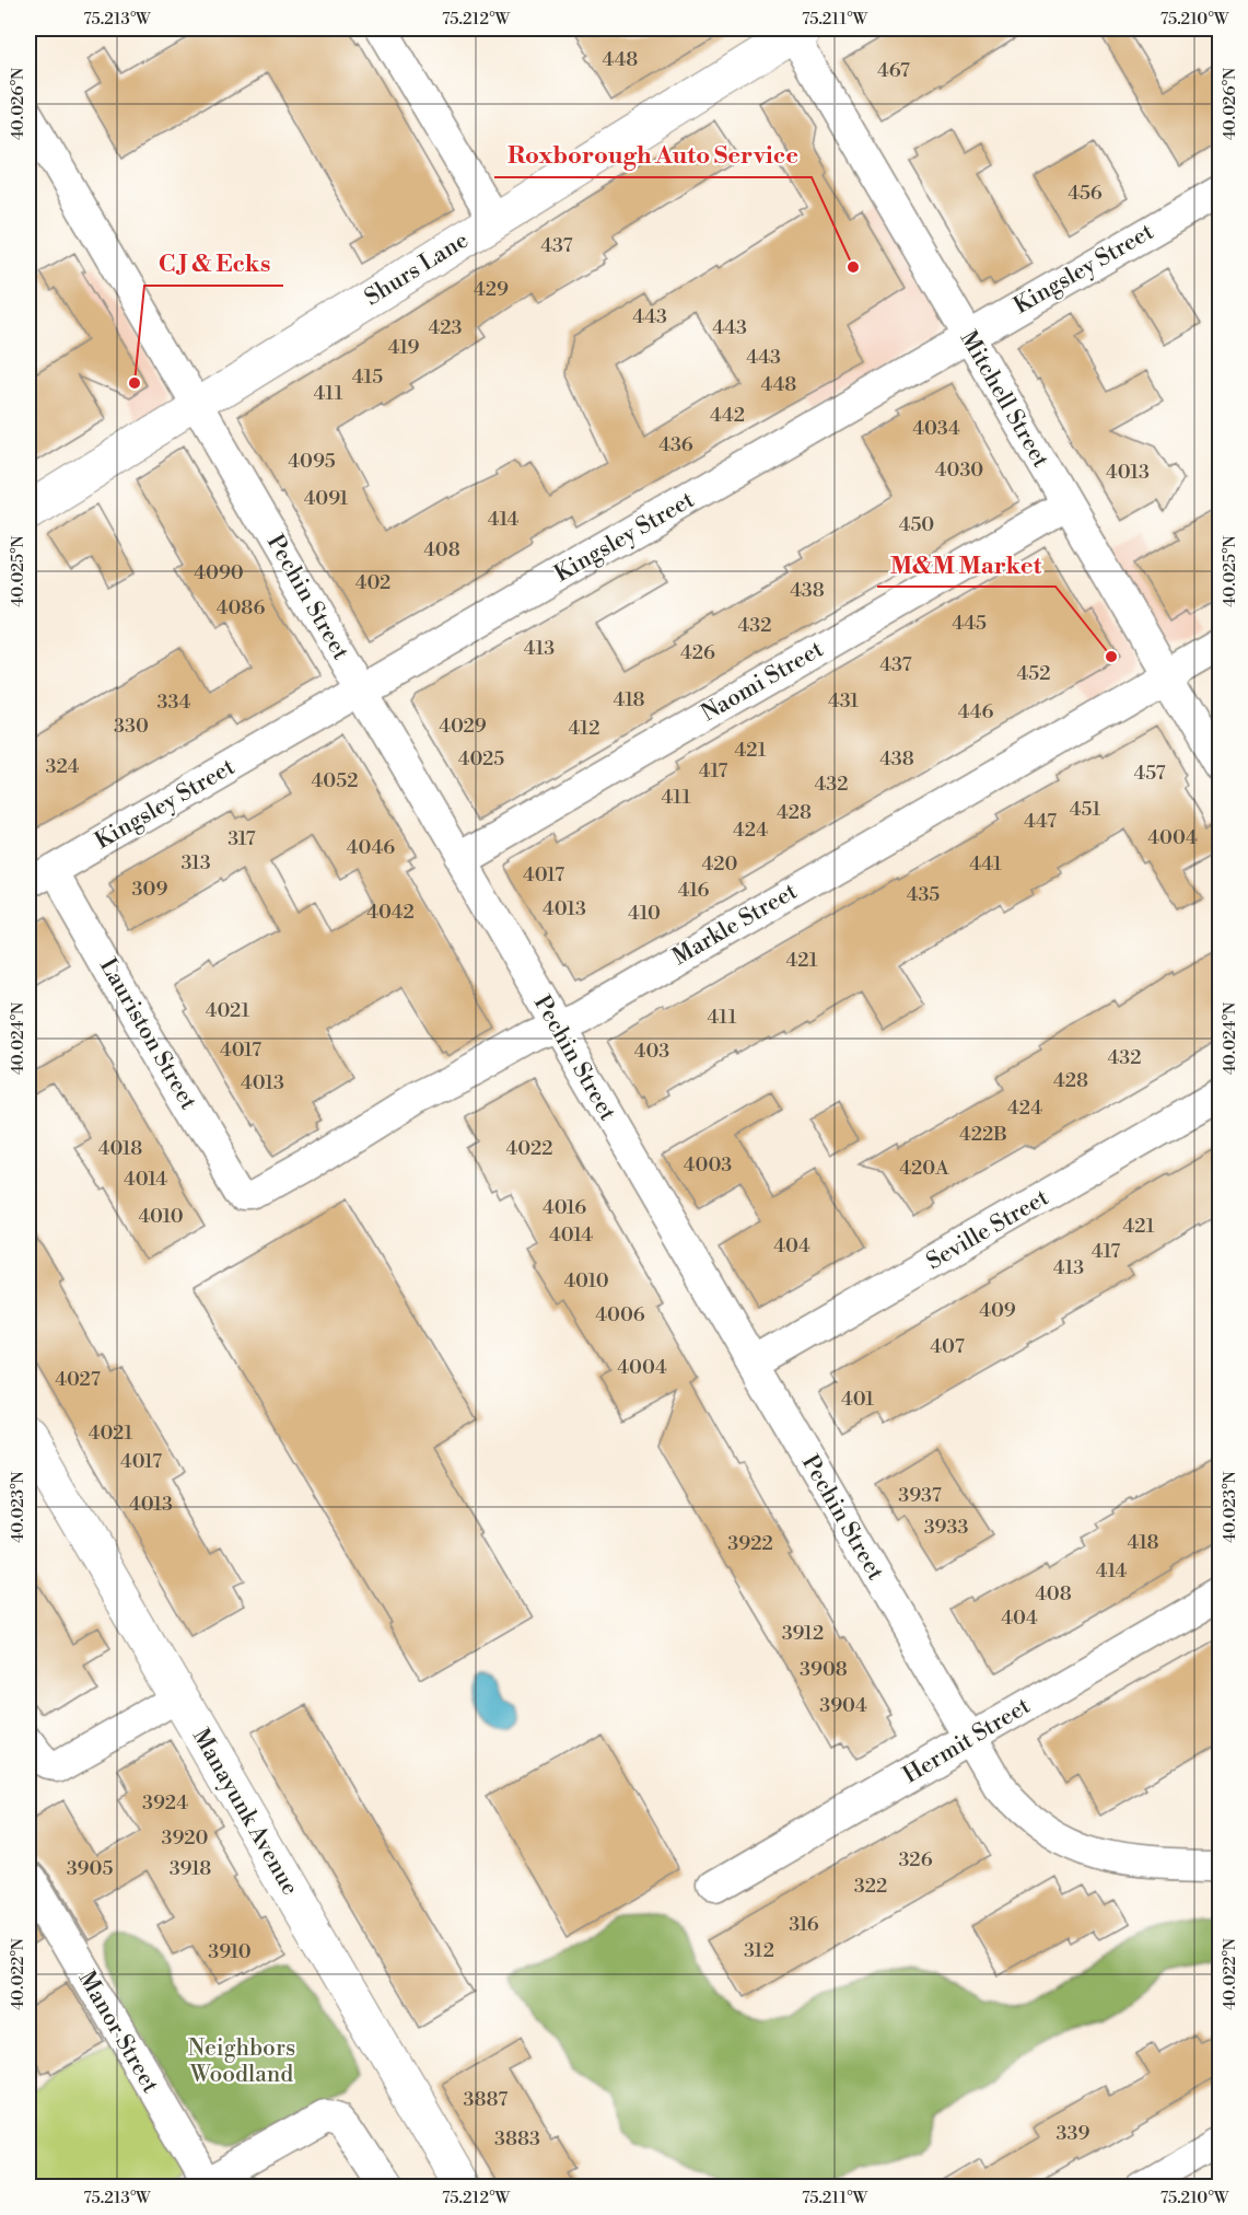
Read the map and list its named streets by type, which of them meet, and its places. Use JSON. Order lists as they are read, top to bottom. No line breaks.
{"streets":{"street":["Shurs Lane","Kingsley Street","Mitchell Street","Pechin Street","Naomi Street","Markle Street","Lauriston Street","Seville Street","Hermit Street","Manayunk Avenue","Manor Street"]},"crossings":[["Shurs Lane","Mitchell Street"],["Shurs Lane","Pechin Street"],["Kingsley Street","Mitchell Street"],["Kingsley Street","Pechin Street"],["Kingsley Street","Lauriston Street"],["Mitchell Street","Naomi Street"],["Mitchell Street","Markle Street"],["Pechin Street","Naomi Street"],["Pechin Street","Markle Street"],["Pechin Street","Seville Street"],["Pechin Street","Hermit Street"],["Markle Street","Lauriston Street"]],"parks":["Neighbors Woodland"],"places":["Roxborough Auto Service","CJ & Ecks","M&M Market"],"house_numbers":["448","467","456","437","429","443","423","443","419","443","415","448","411","442","4034","436","4095","4030","4013","4091","414","450","408","4090","402","438","4086","445","432","413","426","437","452","418","431","334","446","330","4029","412","421","4025","438","324","417","457","4052","432","411","451","428","447","424","4004","317","4046","313","420","441","4017","309","416","435","4013","4042","410","421","4021","411","4017","403","432","428","4013","424","422B","4018","4022","4003","420A","4014","4016","4010","421","4014","404","417","413","4010","409","4006","407","4004","4027","401","4021","4017","3937","4013","3933","418","3922","414","408","404","3912","3908","3904","3924","3920","326","3905","3918","322","316","312","3910","3887","339","3883"],"coordinates":["75.213°W","75.212°W","75.211°W","75.210°W","40.026°N","40.025°N","40.024°N","40.023°N","40.022°N"]}
